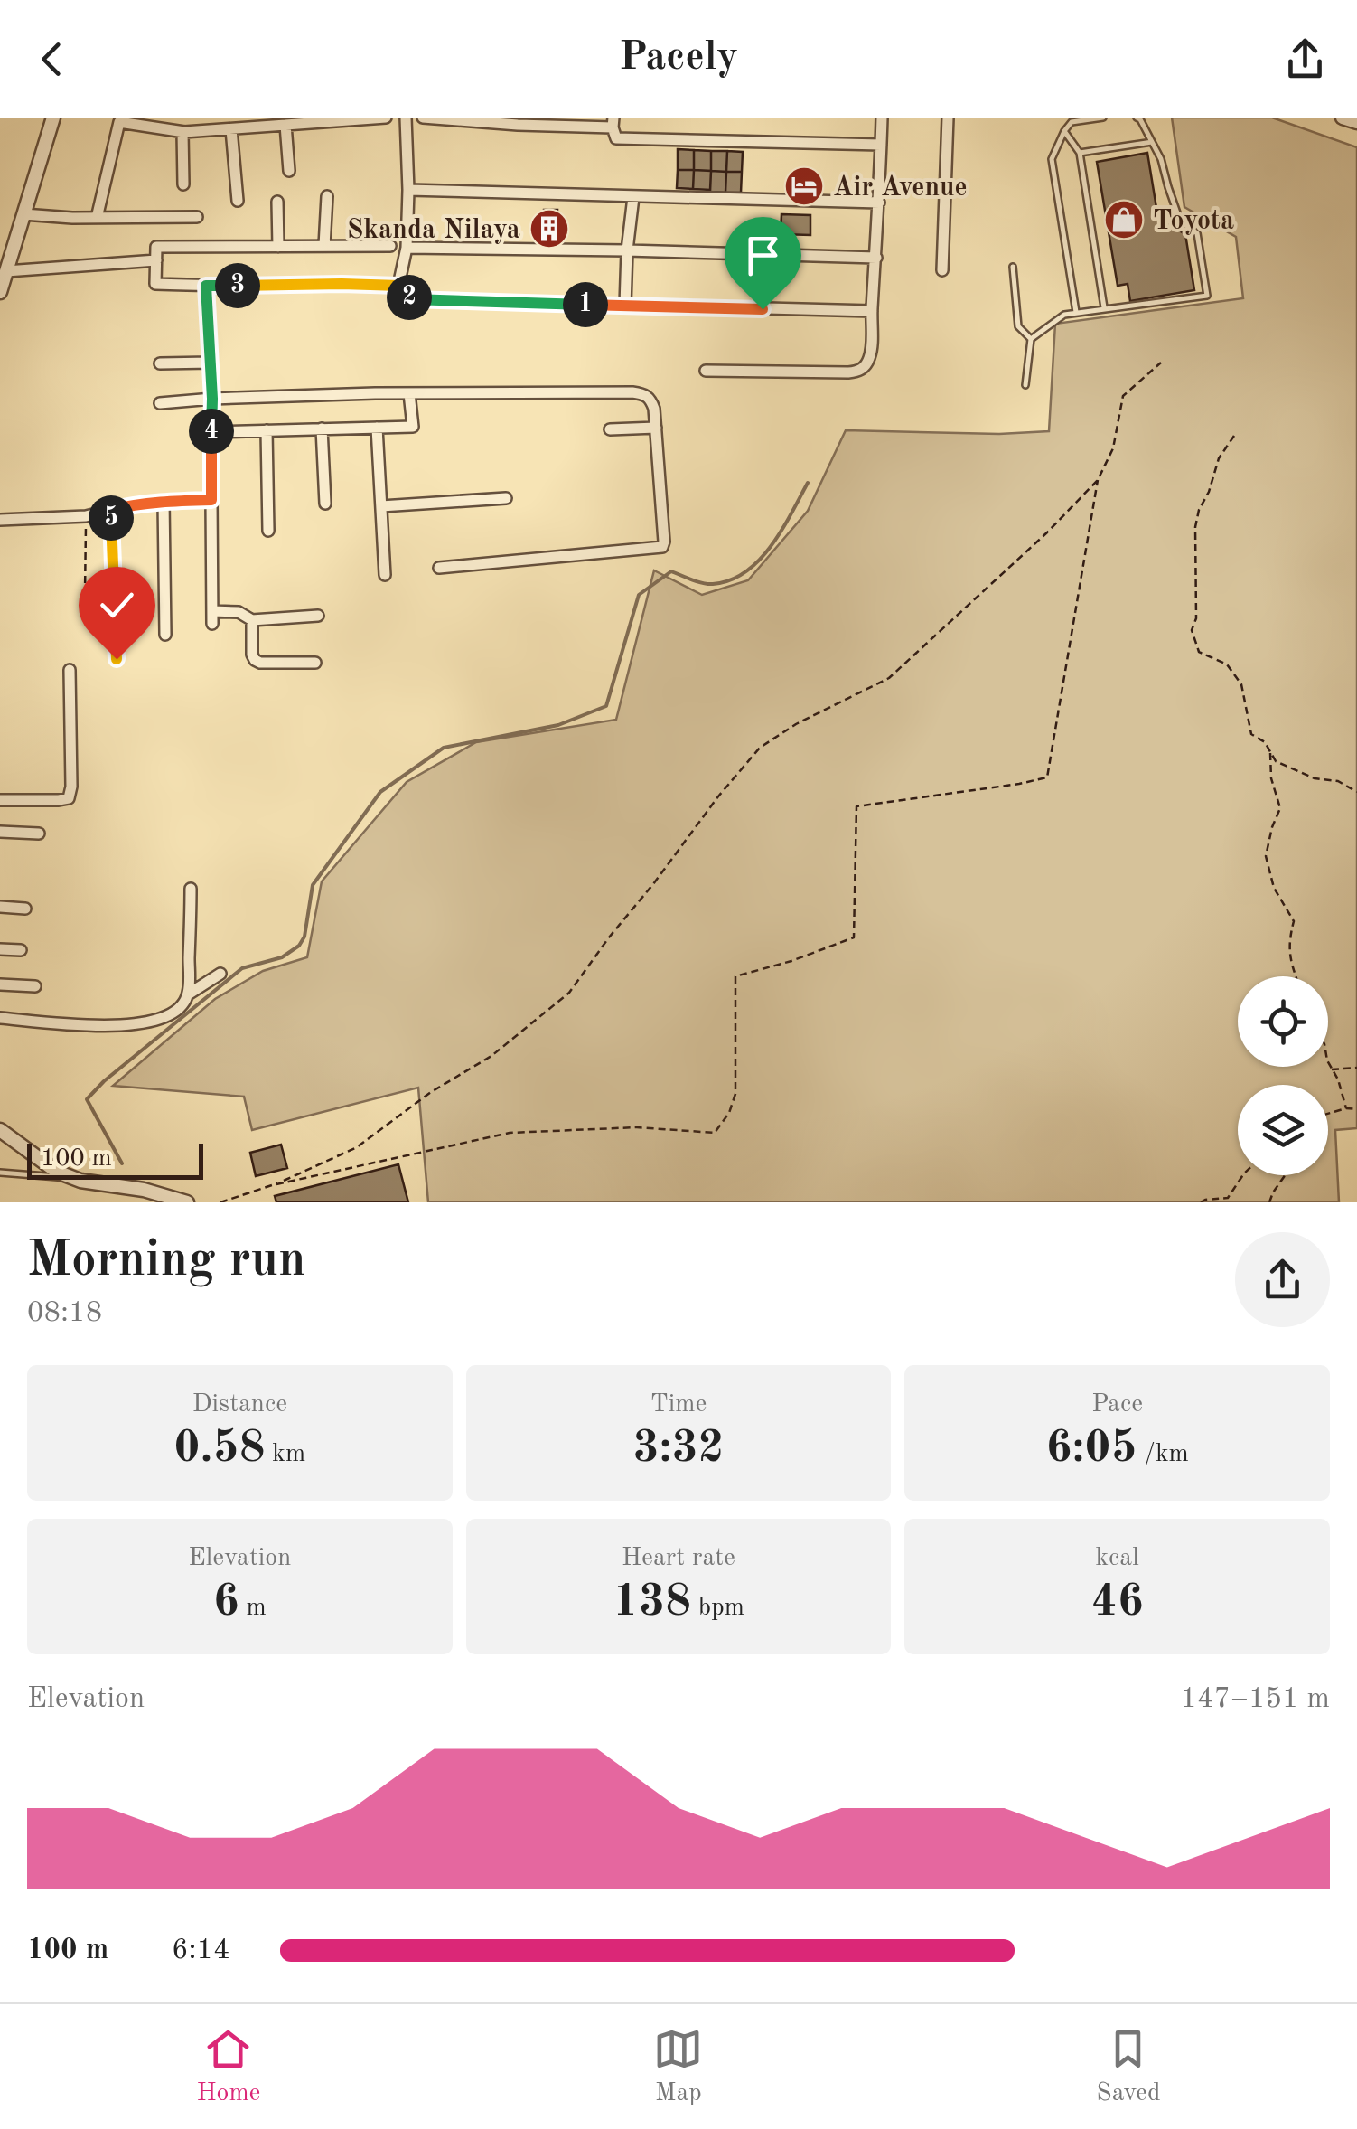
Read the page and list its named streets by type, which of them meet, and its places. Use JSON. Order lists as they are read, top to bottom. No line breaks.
{"places":{"hotel":["Air Avenue"],"shop":["Toyota"],"building":["Skanda Nilaya"]},"scale_bar":"100 m","page":{"header":"Pacely","pins":["3","2","1","4","5"],"scale":"100 m","heading":["Morning run","08:18"],"stats":[["Distance","0.58 km"],["Time","3:32"],["Pace","6:05 /km"],["Elevation","6 m"],["Heart rate","138 bpm"],["kcal","46"]],"chart":["Elevation","147–151 m"],"list":[{"name":"100 m","note":"6:14"}],"tabs":["Home","Map","Saved"]}}
